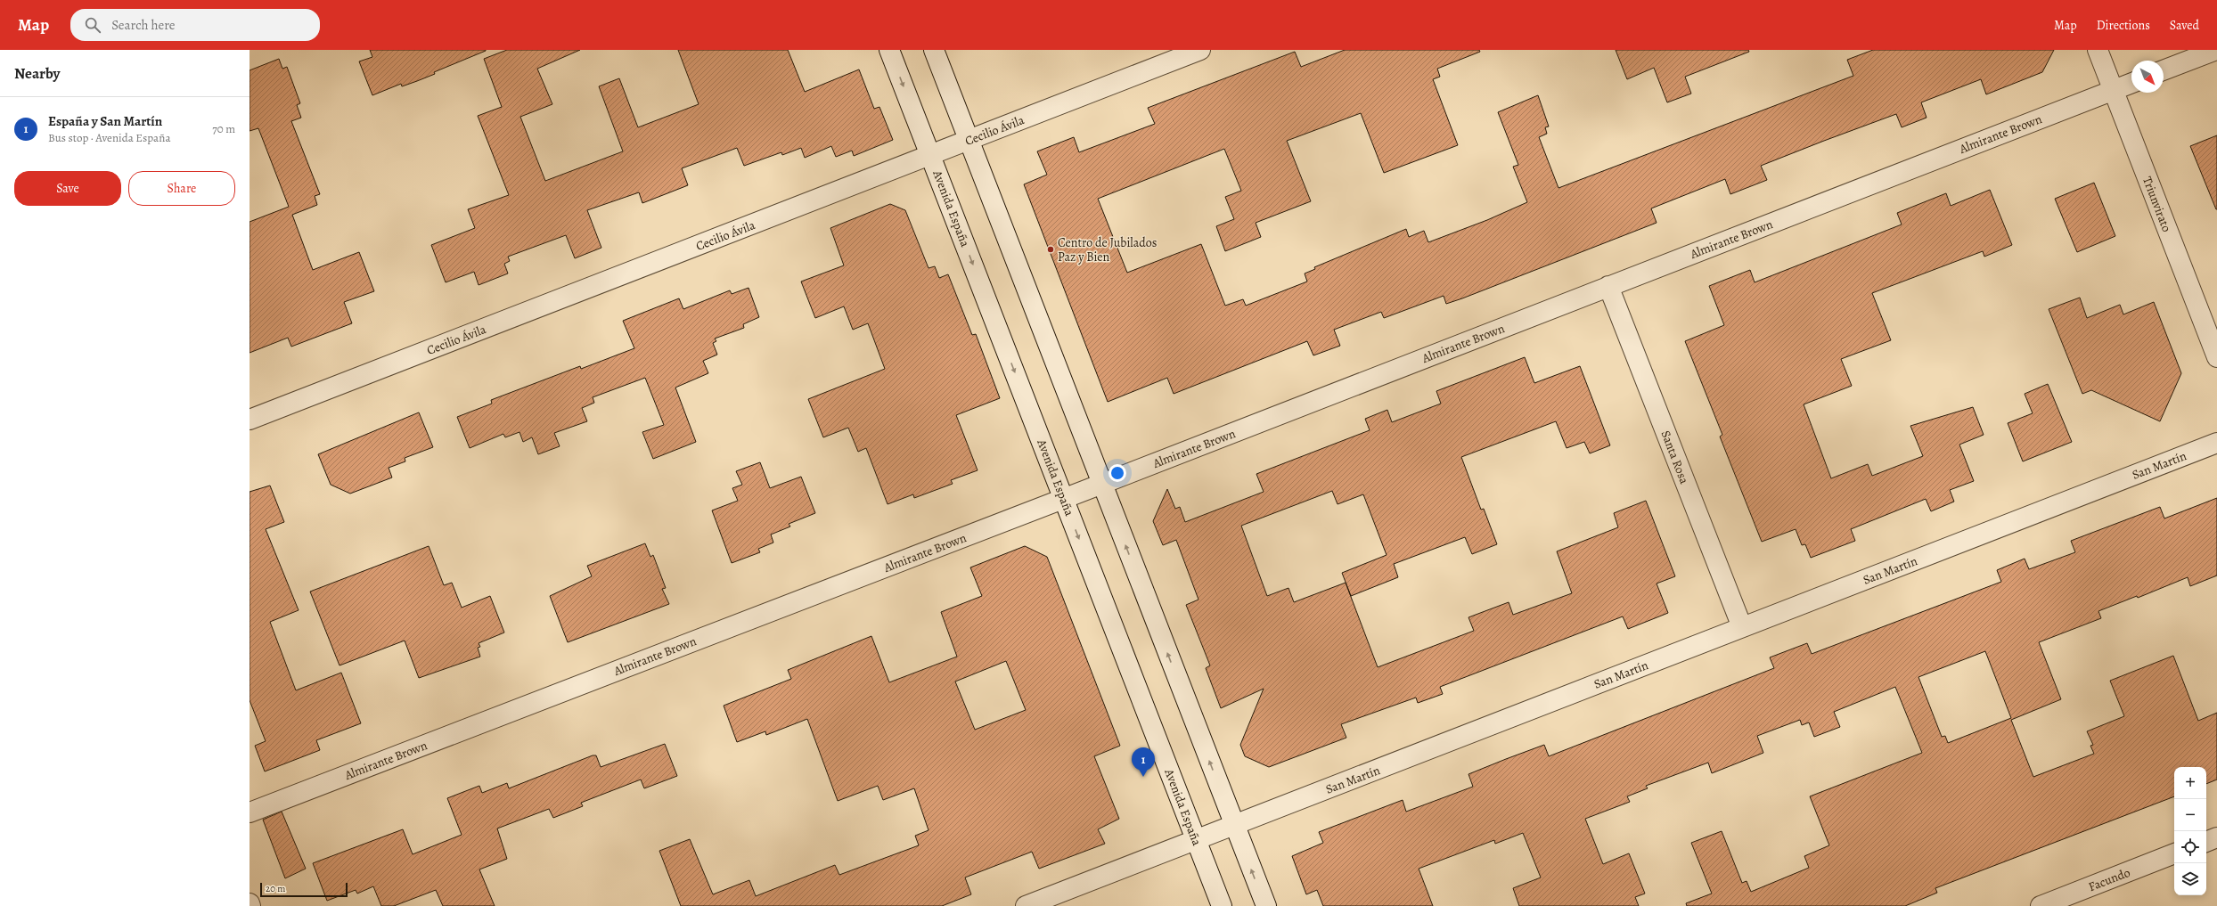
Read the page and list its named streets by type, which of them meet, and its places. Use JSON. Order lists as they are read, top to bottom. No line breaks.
{"streets":{"street":["Cecilio Ávila","Almirante Brown","Triunvirato","Avenida España","Santa Rosa","San Martín","Facundo"]},"crossings":[["Cecilio Ávila","Avenida España"],["Almirante Brown","Triunvirato"],["Almirante Brown","Avenida España"],["Almirante Brown","Santa Rosa"],["Avenida España","San Martín"],["Santa Rosa","San Martín"]],"places":["Centro de Jubilados Paz y Bien"],"scale_bar":"20 m","north":"bottom right","page":{"header":"Map","search":"Search here","nav":["Map","Directions","Saved"],"heading":"Nearby","list":[{"mark":"1","name":"España y San Martín","note":"Bus stop · Avenida España","value":"70 m"}],"buttons":["Save","Share"],"pins":"1","map_buttons":["+","−"],"scale":"20 m"}}
